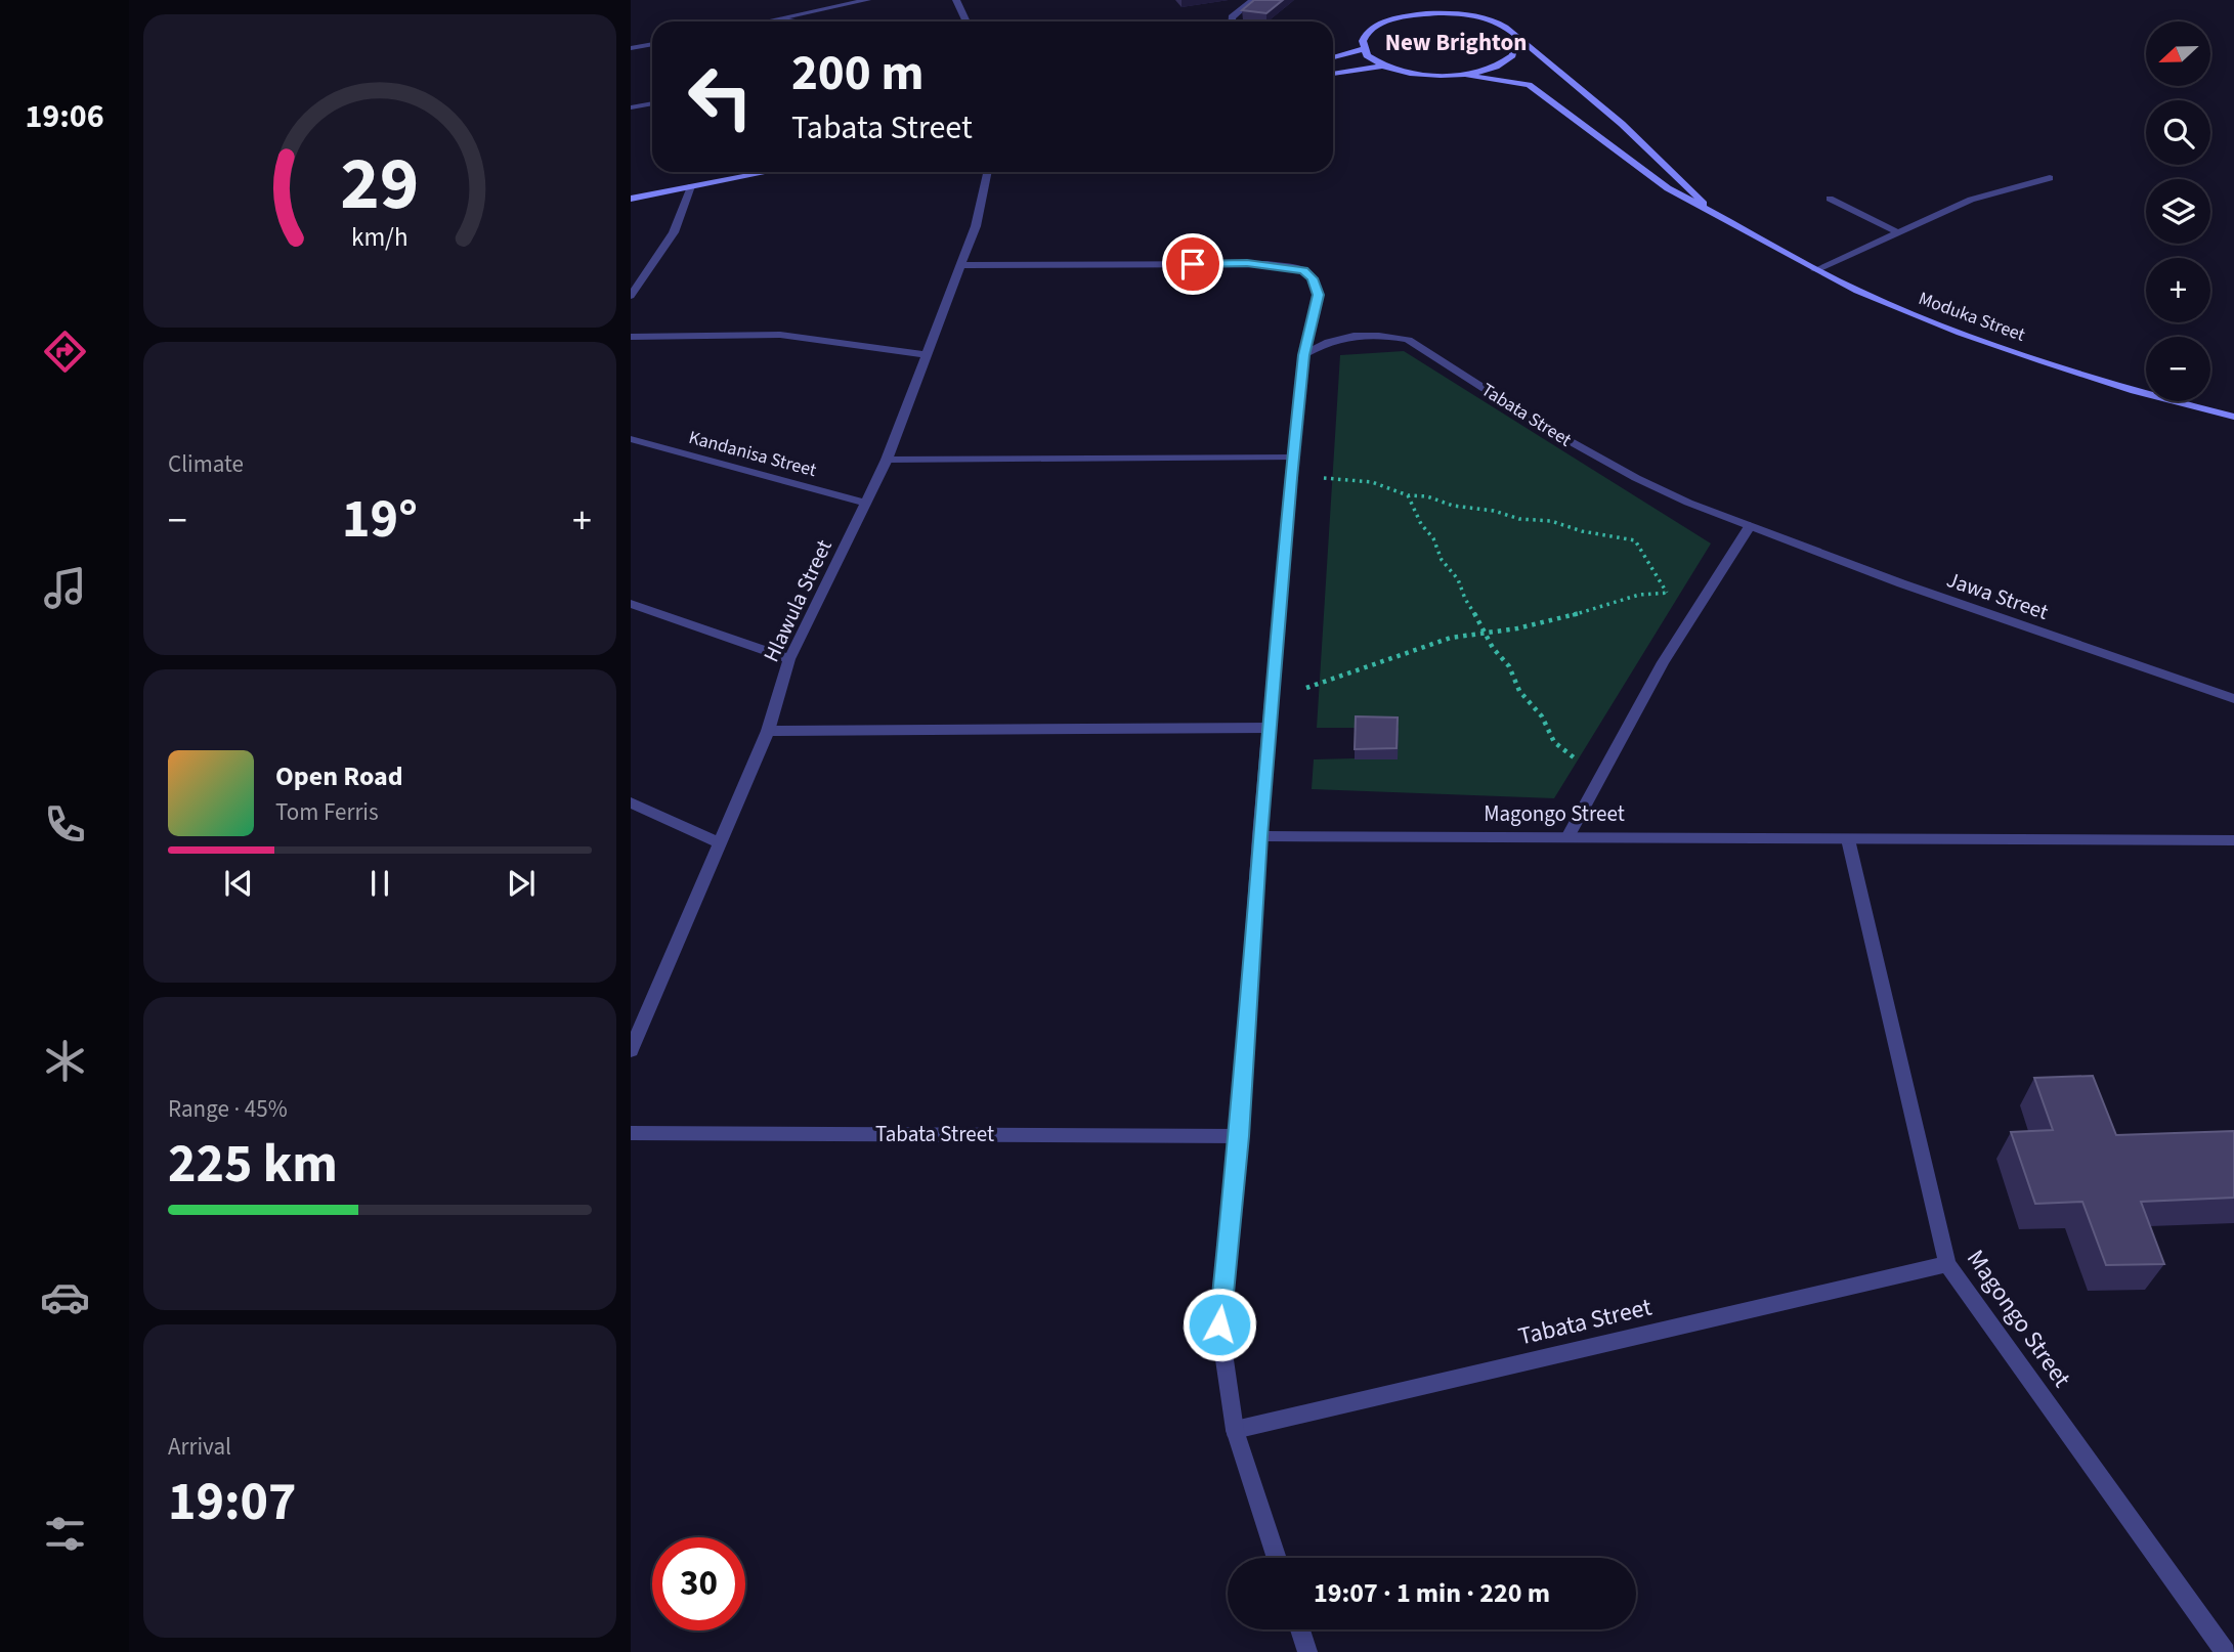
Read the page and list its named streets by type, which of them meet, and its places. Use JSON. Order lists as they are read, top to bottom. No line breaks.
{"streets":{"street":["Moduka Street","Tabata Street","Kandanisa Street","Jawa Street","Hlawula Street","Magongo Street"]},"crossings":[["Tabata Street","Jawa Street"],["Tabata Street","Magongo Street"],["Kandanisa Street","Hlawula Street"]],"districts":["New Brighton"],"north":"left","page":{"tabs":"19:06","map_buttons":["+","−"],"turn":["200 m","Tabata Street"],"tile":["Climate",["Range · 45%","225 km"],["Arrival","19:07"]],"heat":["−","19°","+"],"song":["Open Road","Tom Ferris"],"limit":"30","trip":"19:07 · 1 min · 220 m","gauge":["29","km/h"]}}
